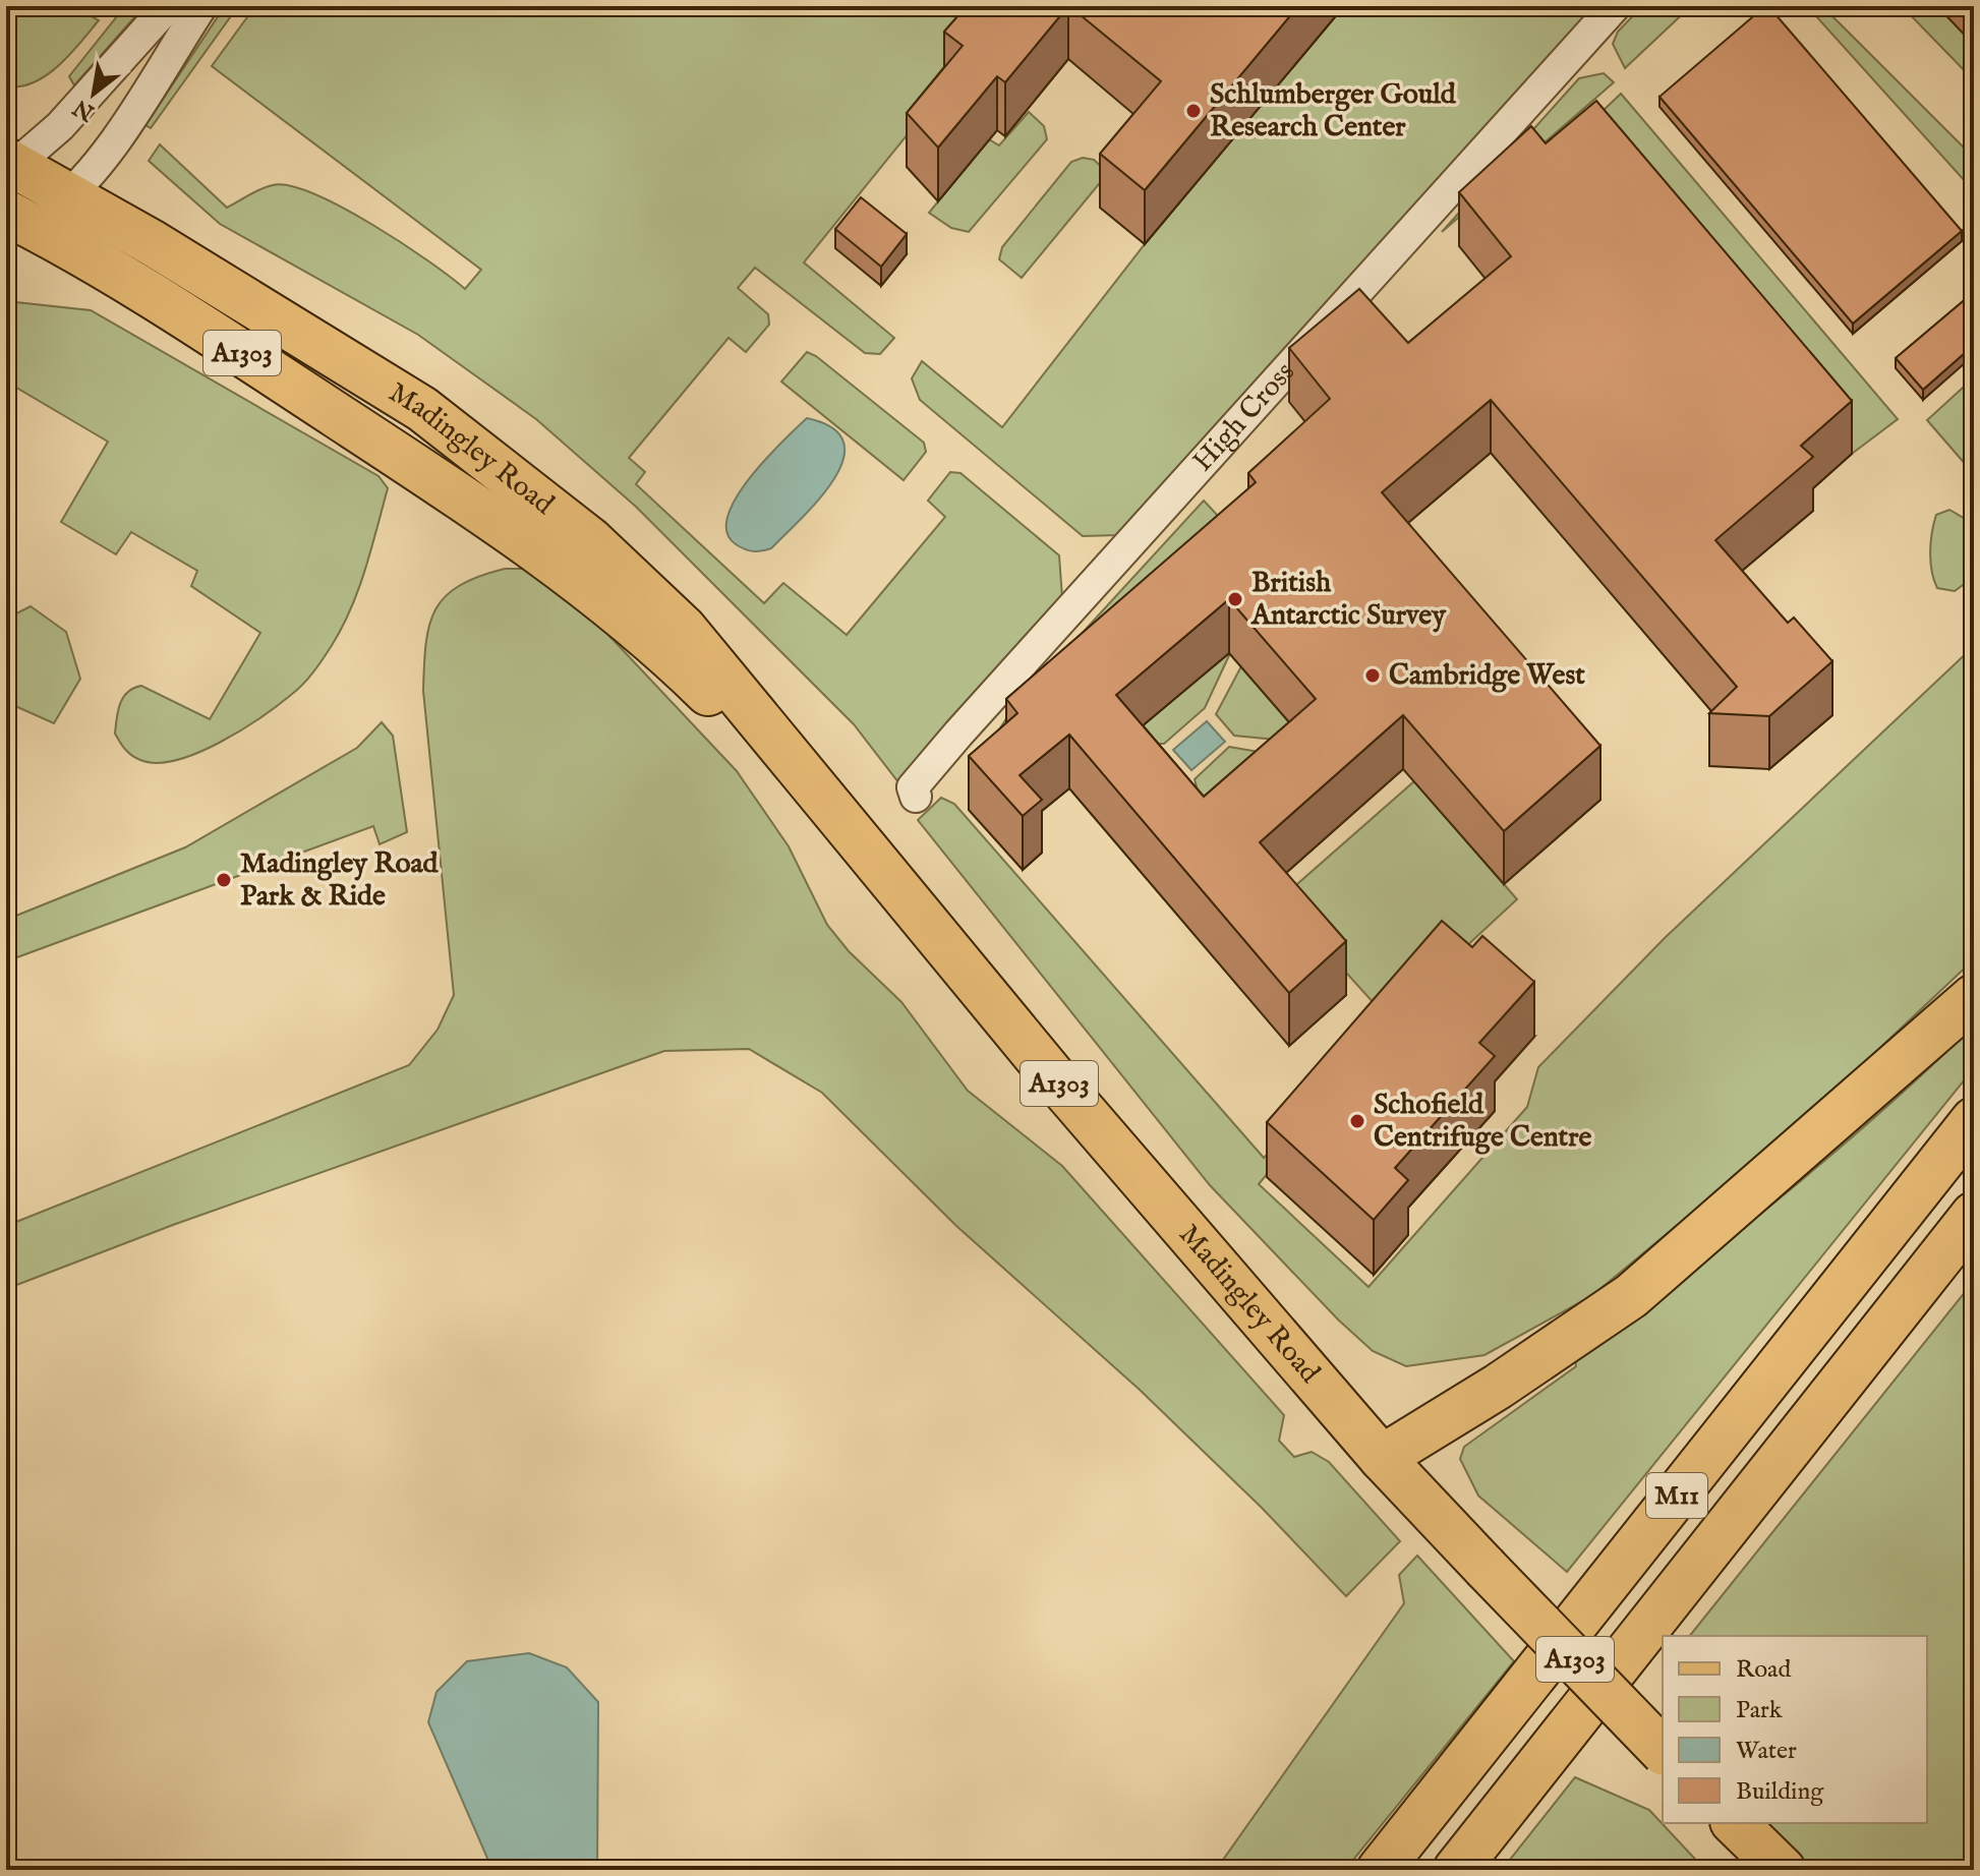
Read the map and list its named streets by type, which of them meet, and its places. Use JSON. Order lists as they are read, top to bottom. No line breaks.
{"streets":{"main road":["A1303","Madingley Road","M11"],"street":["High Cross"]},"places":["Schlumberger Gould Research Center","British Antarctic Survey","Cambridge West","Madingley Road Park & Ride","Schofield Centrifuge Centre"],"legend":["Road","Park","Water","Building"],"north":"bottom left"}
